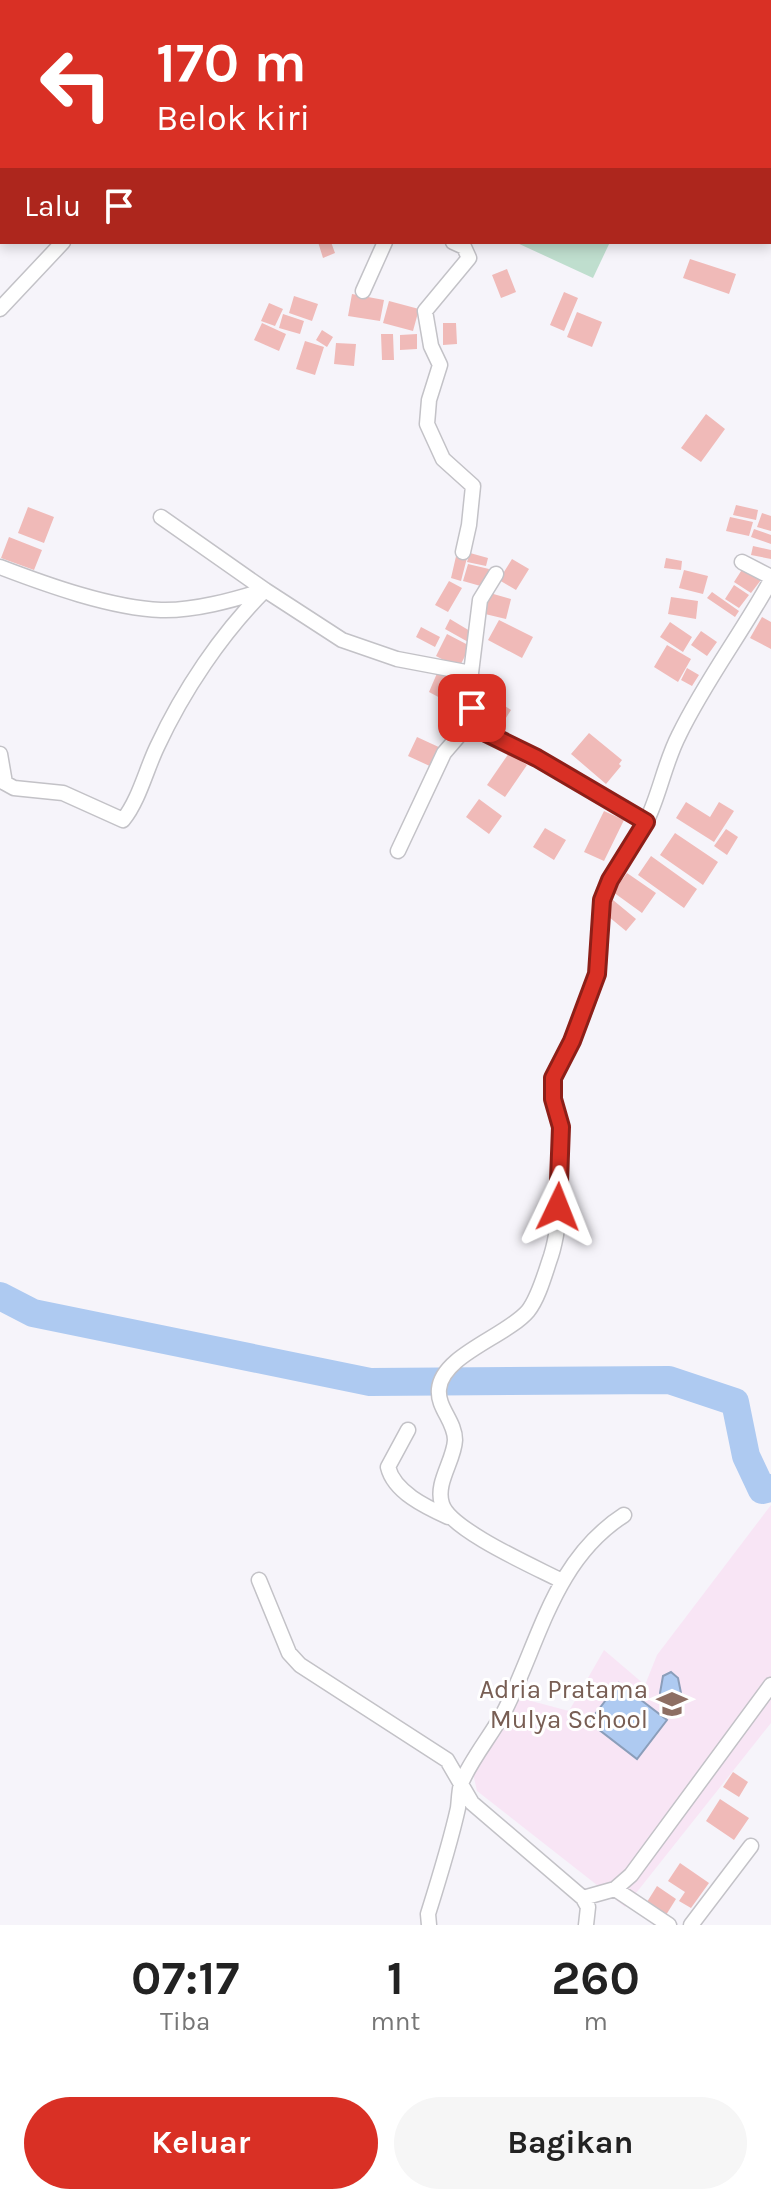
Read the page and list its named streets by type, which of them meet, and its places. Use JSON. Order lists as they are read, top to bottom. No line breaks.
{"places":{"school or university":["Adria Pratama Mulya School"]},"page":{"turn":["170 m","Belok kiri"],"then":"Lalu","eta":["07:17","Tiba","1","mnt","260","m"],"buttons":["Keluar","Bagikan"]}}
